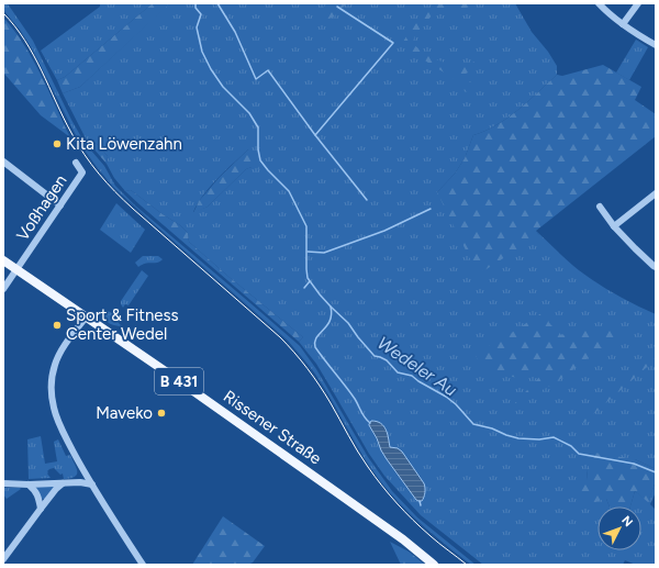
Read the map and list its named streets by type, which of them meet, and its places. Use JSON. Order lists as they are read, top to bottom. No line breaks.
{"streets":{"main road":["B 431","Rissener Straße"],"street":["Voßhagen"]},"crossings":[["Voßhagen","Rissener Straße"]],"water":["Wedeler Au"],"places":["Kita Löwenzahn","Sport & Fitness Center Wedel","Maveko"],"north":"top right"}
